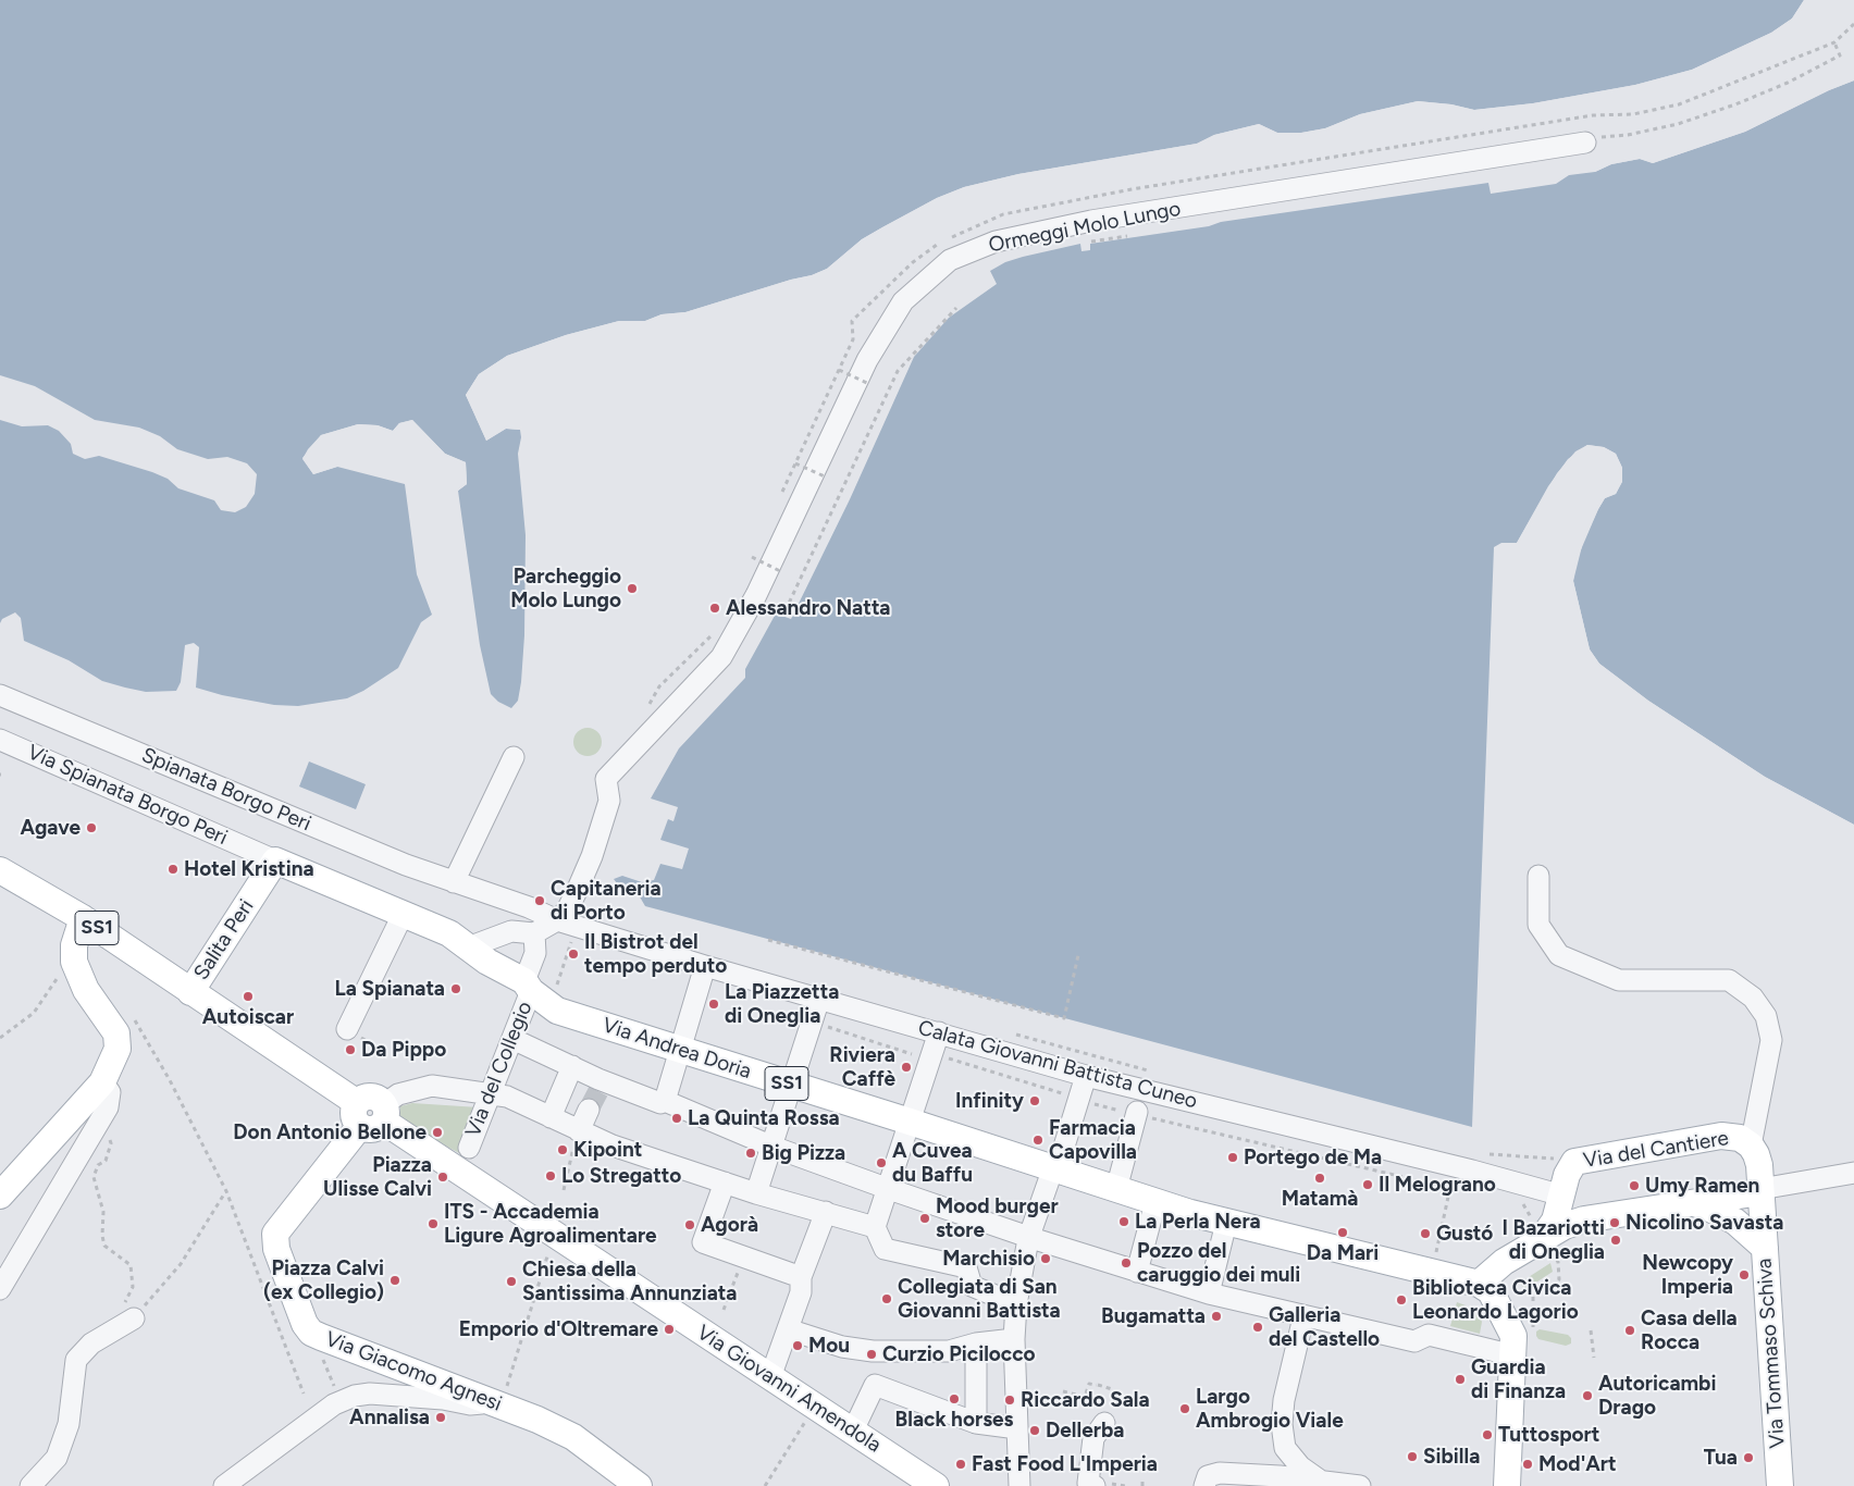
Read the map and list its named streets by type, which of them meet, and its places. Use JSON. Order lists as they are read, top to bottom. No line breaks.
{"streets":{"main road":["Via Spianata Borgo Peri","SS1","Salita Peri","Via Andrea Doria","Via del Cantiere","Via Tommaso Schiva","Via Giacomo Agnesi","Via Giovanni Amendola"],"street":["Ormeggi Molo Lungo","Spianata Borgo Peri","Calata Giovanni Battista Cuneo","Via del Collegio"]},"crossings":[["Ormeggi Molo Lungo","Spianata Borgo Peri"],["Ormeggi Molo Lungo","Calata Giovanni Battista Cuneo"],["Spianata Borgo Peri","Calata Giovanni Battista Cuneo"],["Via Spianata Borgo Peri","SS1"],["Via Spianata Borgo Peri","Salita Peri"],["SS1","Salita Peri"],["SS1","Via Andrea Doria"],["SS1","Via del Collegio"],["SS1","Via Giacomo Agnesi"],["SS1","Via Giovanni Amendola"],["Via Andrea Doria","Via del Collegio"],["Calata Giovanni Battista Cuneo","Via del Cantiere"],["Via del Cantiere","Via Tommaso Schiva"],["Via Giacomo Agnesi","Via Giovanni Amendola"]],"places":["Parcheggio Molo Lungo","Alessandro Natta","Agave","Hotel Kristina","Capitaneria di Porto","Il Bistrot del tempo perduto","La Spianata","Autoiscar","La Piazzetta di Oneglia","Da Pippo","Riviera Caffè","Infinity","La Quinta Rossa","Don Antonio Bellone","Farmacia Capovilla","Kipoint","Big Pizza","Portego de Ma","A Cuvea du Baffu","Lo Stregatto","Piazza Ulisse Calvi","Matamà","Il Melograno","Umy Ramen","Mood burger store","La Perla Nera","Nicolino Savasta","ITS - Accademia Ligure Agroalimentare","Agorà","Da Mari","Gustó","I Bazariotti di Oneglia","Marchisio","Pozzo del caruggio dei muli","Newcopy Imperia","Piazza Calvi (ex Collegio)","Chiesa della Santissima Annunziata","Collegiata di San Giovanni Battista","Biblioteca Civica Leonardo Lagorio","Bugamatta","Galleria del Castello","Emporio d'Oltremare","Casa della Rocca","Mou","Curzio Picilocco","Guardia di Finanza","Autoricambi Drago","Black horses","Riccardo Sala","Largo Ambrogio Viale","Annalisa","Dellerba","Tuttosport","Sibilla","Tua","Fast Food L'Imperia","Mod'Art"]}
